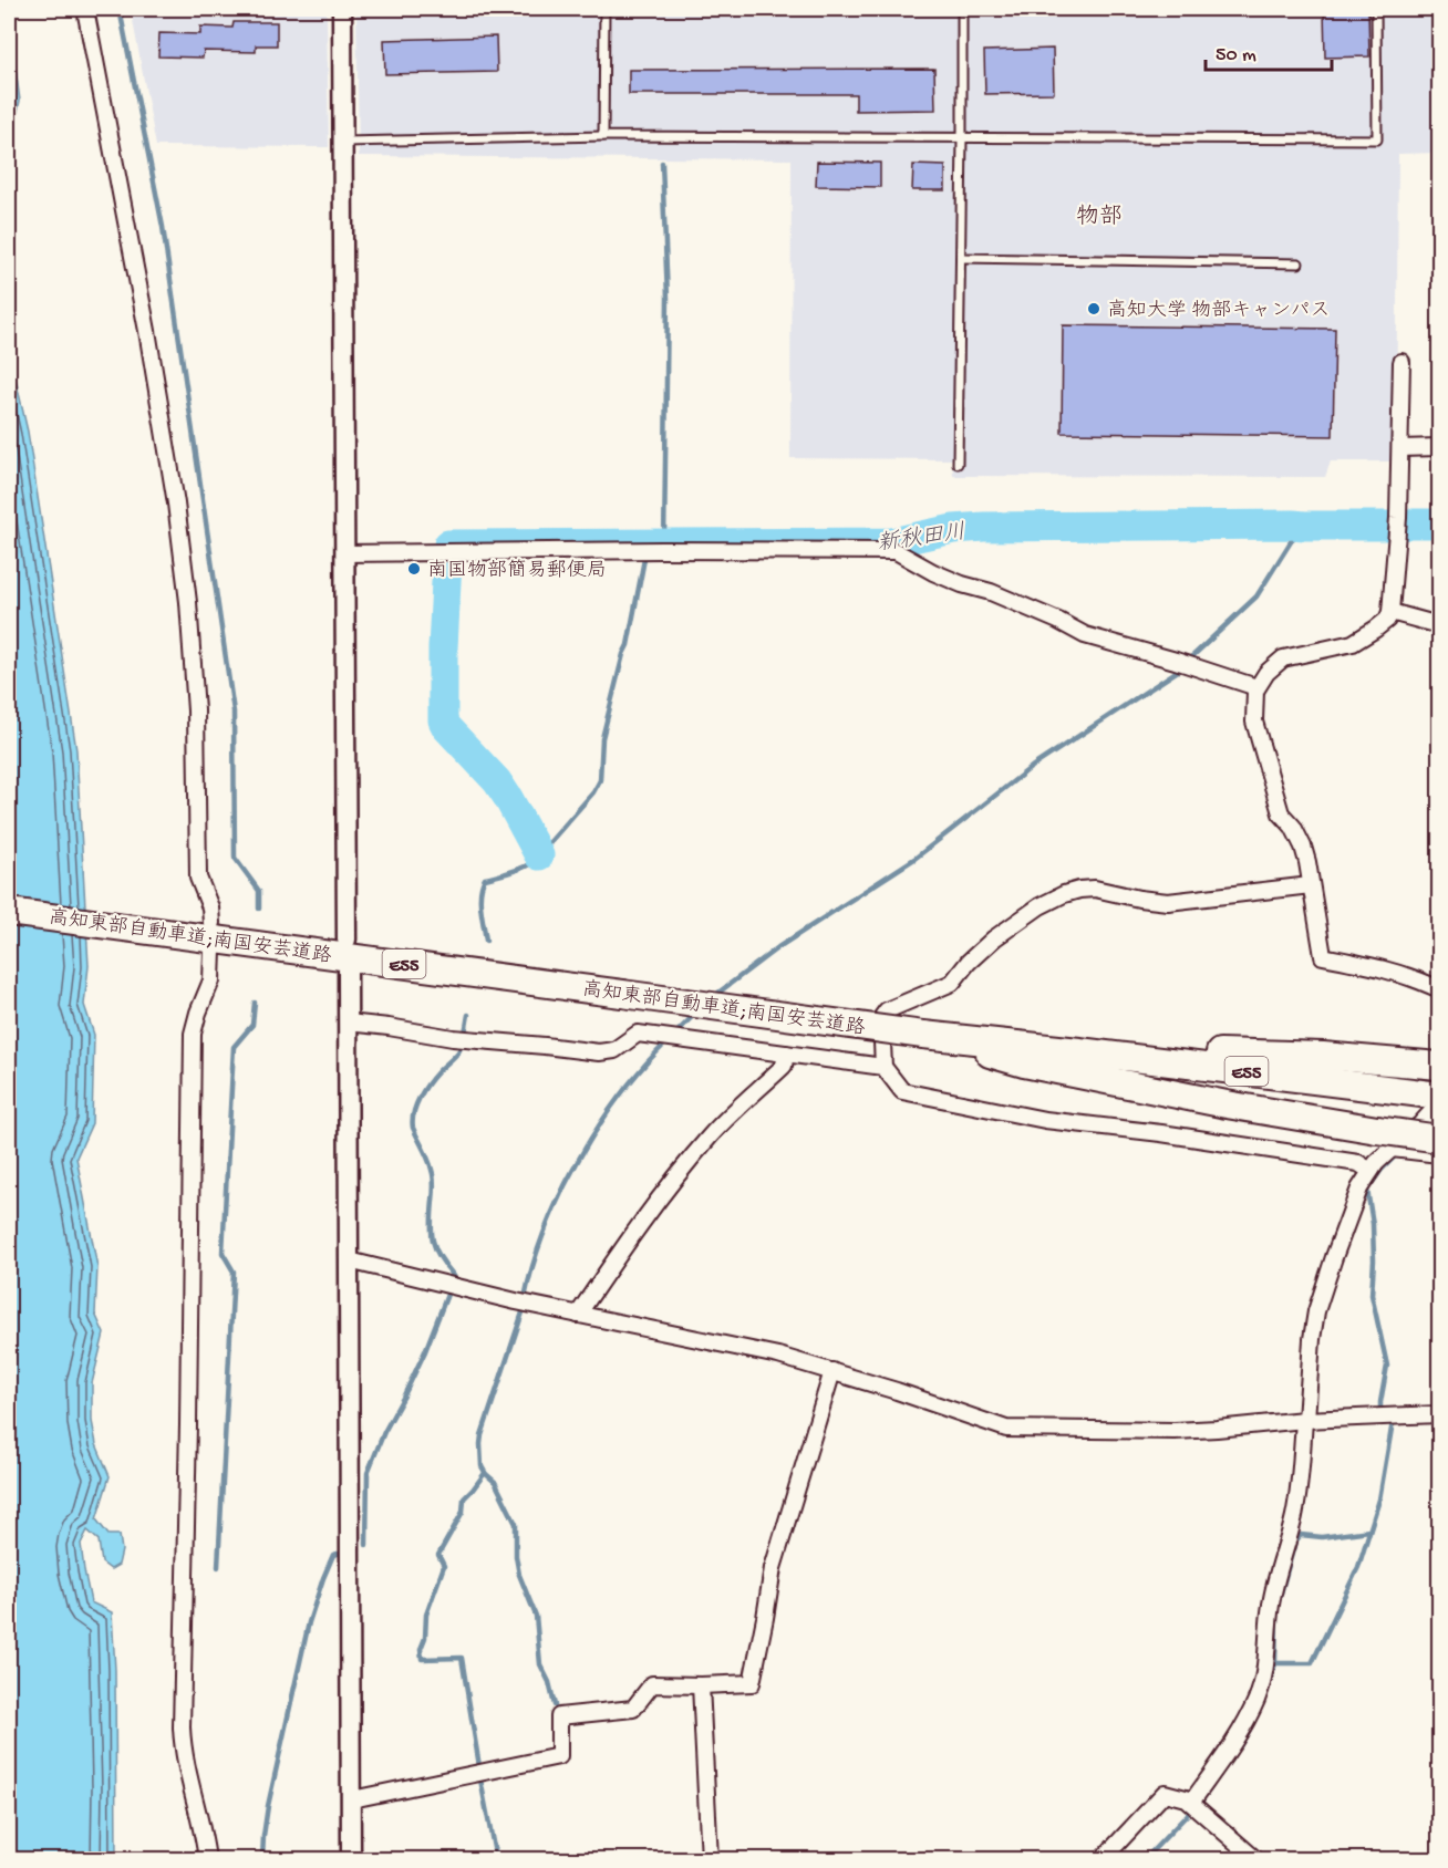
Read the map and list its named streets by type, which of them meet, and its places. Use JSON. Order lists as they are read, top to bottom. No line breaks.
{"streets":{"highway":["高知東部自動車道;南国安芸道路","E55"]},"districts":["物部"],"water":["新秋田川"],"places":["高知大学 物部キャンパス","南国物部簡易郵便局"],"scale_bar":"50 m"}
